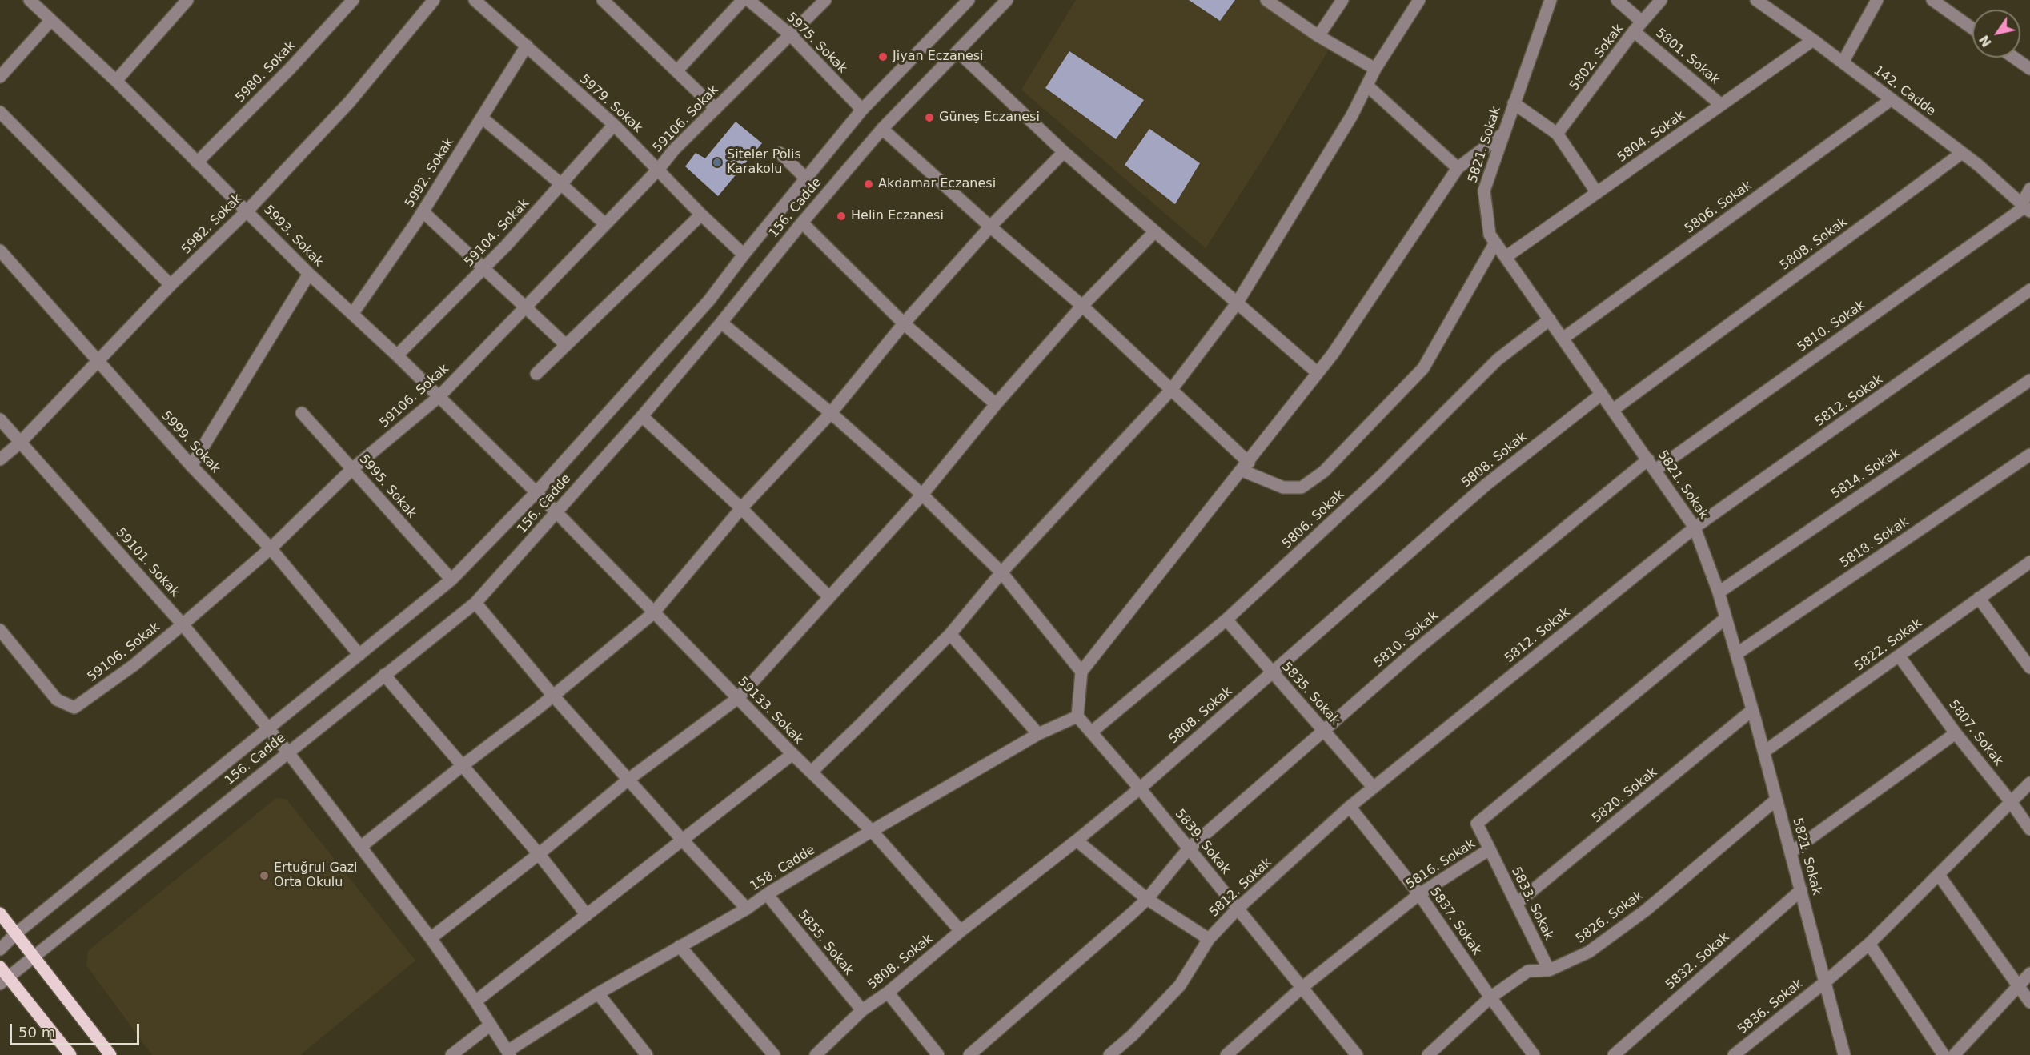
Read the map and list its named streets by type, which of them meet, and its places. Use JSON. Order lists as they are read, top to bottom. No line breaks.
{"streets":{"street":["5975. Sokak","5801. Sokak","5802. Sokak","5980. Sokak","142. Cadde","5979. Sokak","59106. Sokak","5804. Sokak","5821. Sokak","5992. Sokak","5806. Sokak","156. Cadde","5982. Sokak","59104. Sokak","5993. Sokak","5808. Sokak","5810. Sokak","5812. Sokak","5999. Sokak","5814. Sokak","5995. Sokak","5818. Sokak","59101. Sokak","5822. Sokak","5835. Sokak","59133. Sokak","5807. Sokak","5820. Sokak","5839. Sokak","5816. Sokak","158. Cadde","5833. Sokak","5826. Sokak","5837. Sokak","5855. Sokak","5832. Sokak","5836. Sokak"]},"crossings":[["5975. Sokak","59106. Sokak"],["5975. Sokak","156. Cadde"],["5801. Sokak","5802. Sokak"],["5801. Sokak","5804. Sokak"],["5980. Sokak","5993. Sokak"],["142. Cadde","5804. Sokak"],["142. Cadde","5806. Sokak"],["142. Cadde","5808. Sokak"],["142. Cadde","5810. Sokak"],["5979. Sokak","59106. Sokak"],["5979. Sokak","5992. Sokak"],["5979. Sokak","156. Cadde"],["5979. Sokak","59104. Sokak"],["59106. Sokak","5993. Sokak"],["59106. Sokak","5999. Sokak"],["59106. Sokak","5995. Sokak"],["59106. Sokak","59101. Sokak"],["5804. Sokak","5821. Sokak"],["5821. Sokak","5806. Sokak"],["5821. Sokak","5808. Sokak"],["5821. Sokak","5810. Sokak"],["5821. Sokak","5812. Sokak"],["5821. Sokak","5814. Sokak"],["5821. Sokak","5818. Sokak"],["5821. Sokak","5822. Sokak"],["5821. Sokak","5820. Sokak"],["5821. Sokak","5816. Sokak"],["5821. Sokak","5826. Sokak"],["5821. Sokak","5832. Sokak"],["5821. Sokak","5836. Sokak"],["5992. Sokak","5993. Sokak"],["5806. Sokak","5835. Sokak"],["5806. Sokak","5839. Sokak"],["156. Cadde","5993. Sokak"],["156. Cadde","5999. Sokak"],["156. Cadde","5995. Sokak"],["156. Cadde","59101. Sokak"],["156. Cadde","59133. Sokak"],["5982. Sokak","5993. Sokak"],["5982. Sokak","5999. Sokak"],["5982. Sokak","59101. Sokak"],["59104. Sokak","5993. Sokak"],["5993. Sokak","59133. Sokak"],["5808. Sokak","5835. Sokak"],["5808. Sokak","59133. Sokak"],["5808. Sokak","5839. Sokak"],["5808. Sokak","5855. Sokak"],["5810. Sokak","5835. Sokak"],["5810. Sokak","5839. Sokak"],["5812. Sokak","5835. Sokak"],["5812. Sokak","5839. Sokak"],["5812. Sokak","5837. Sokak"],["59101. Sokak","158. Cadde"],["5822. Sokak","5807. Sokak"],["59133. Sokak","158. Cadde"],["5807. Sokak","5836. Sokak"],["5820. Sokak","5833. Sokak"],["5839. Sokak","5816. Sokak"],["5839. Sokak","158. Cadde"],["5816. Sokak","5833. Sokak"],["5816. Sokak","5837. Sokak"],["158. Cadde","5855. Sokak"],["5833. Sokak","5826. Sokak"],["5826. Sokak","5837. Sokak"]],"places":["Jiyan Eczanesi","Güneş Eczanesi","Siteler Polis Karakolu","Akdamar Eczanesi","Helin Eczanesi","Ertuğrul Gazi Orta Okulu"],"scale_bar":"50 m","north":"bottom left"}
